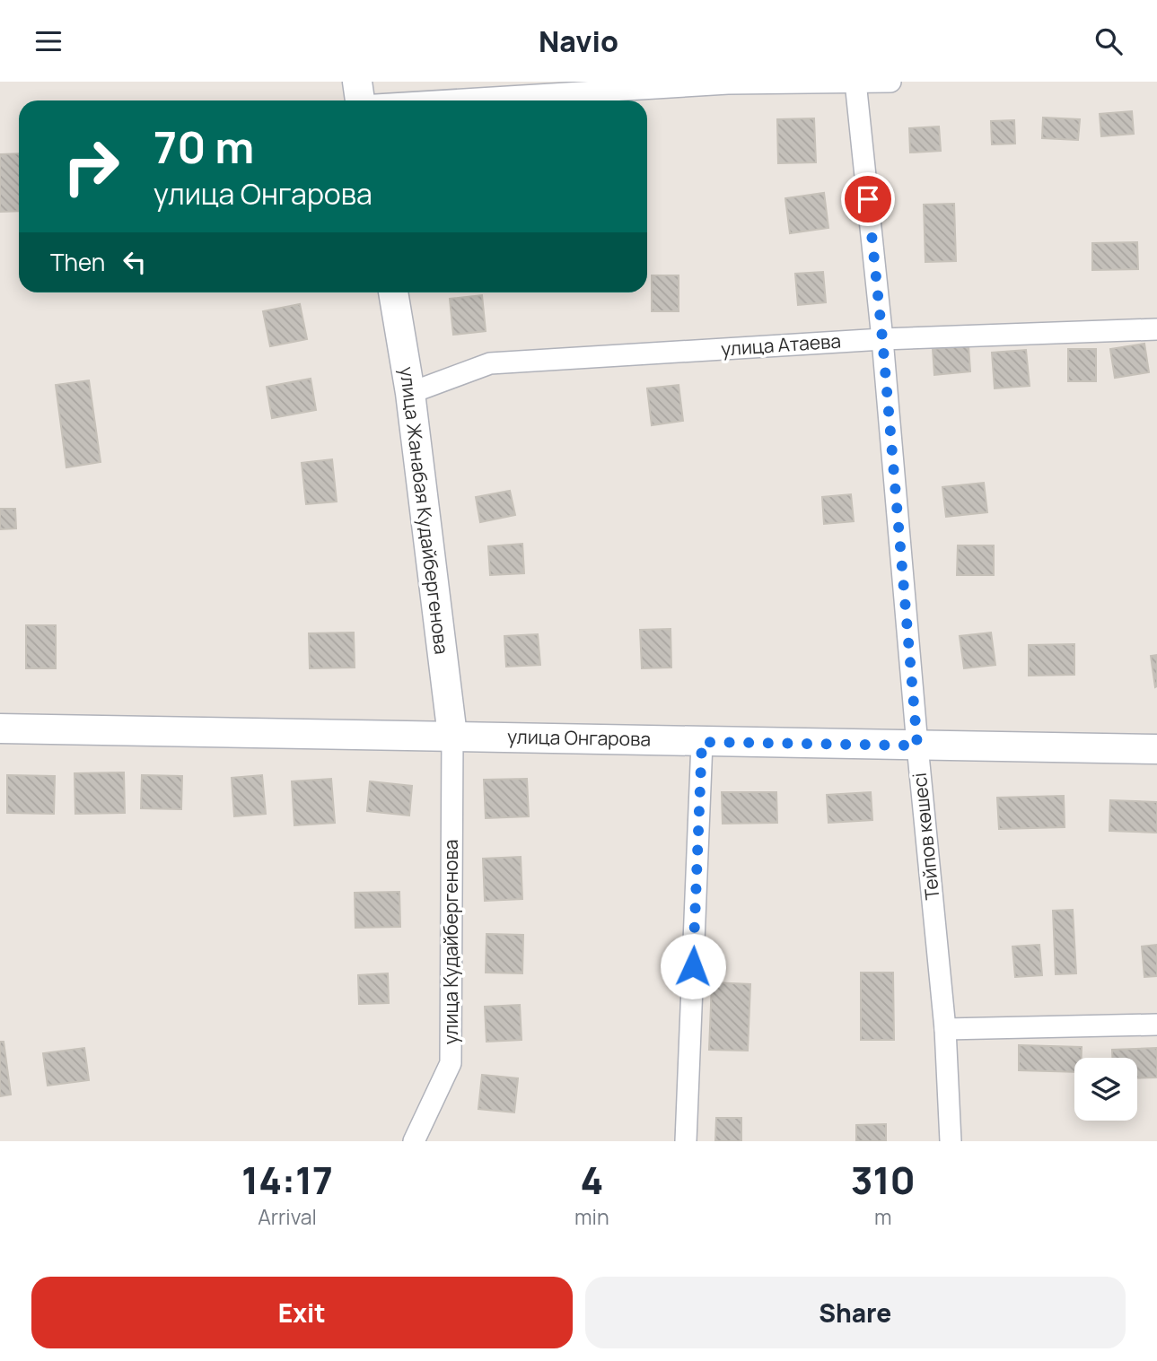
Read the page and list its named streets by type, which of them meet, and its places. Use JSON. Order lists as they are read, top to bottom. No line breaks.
{"streets":{"street":["улица Атаева","улица Жанабая Кудайбергенова","улица Онгарова","Тейпов көшесі","улица Кудайбергенова"]},"crossings":[["улица Атаева","улица Жанабая Кудайбергенова"],["улица Атаева","Тейпов көшесі"],["улица Жанабая Кудайбергенова","улица Онгарова"],["улица Жанабая Кудайбергенова","улица Кудайбергенова"],["улица Онгарова","Тейпов көшесі"],["улица Онгарова","улица Кудайбергенова"]],"page":{"header":"Navio","turn":["70 m","улица Онгарова"],"then":"Then","eta":["14:17","Arrival","4","min","310","m"],"buttons":["Exit","Share"]}}
